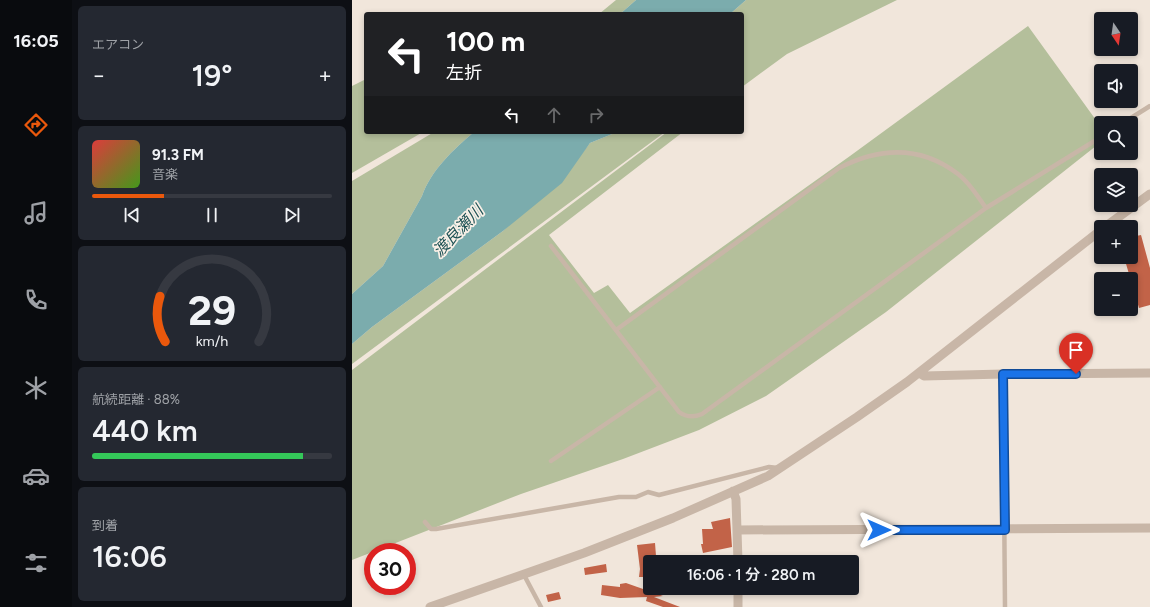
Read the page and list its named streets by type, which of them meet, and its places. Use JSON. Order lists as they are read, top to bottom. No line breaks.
{"water":["渡良瀬川"],"north":"bottom","page":{"tabs":"16:05","tile":["エアコン",["航続距離 · 88%","440 km"],["到着","16:06"]],"map_buttons":["+","−"],"turn":["100 m","左折"],"heat":["−","19°","+"],"song":["91.3 FM","音楽"],"limit":"30","trip":"16:06 · 1 分 · 280 m","gauge":["29","km/h"]}}
